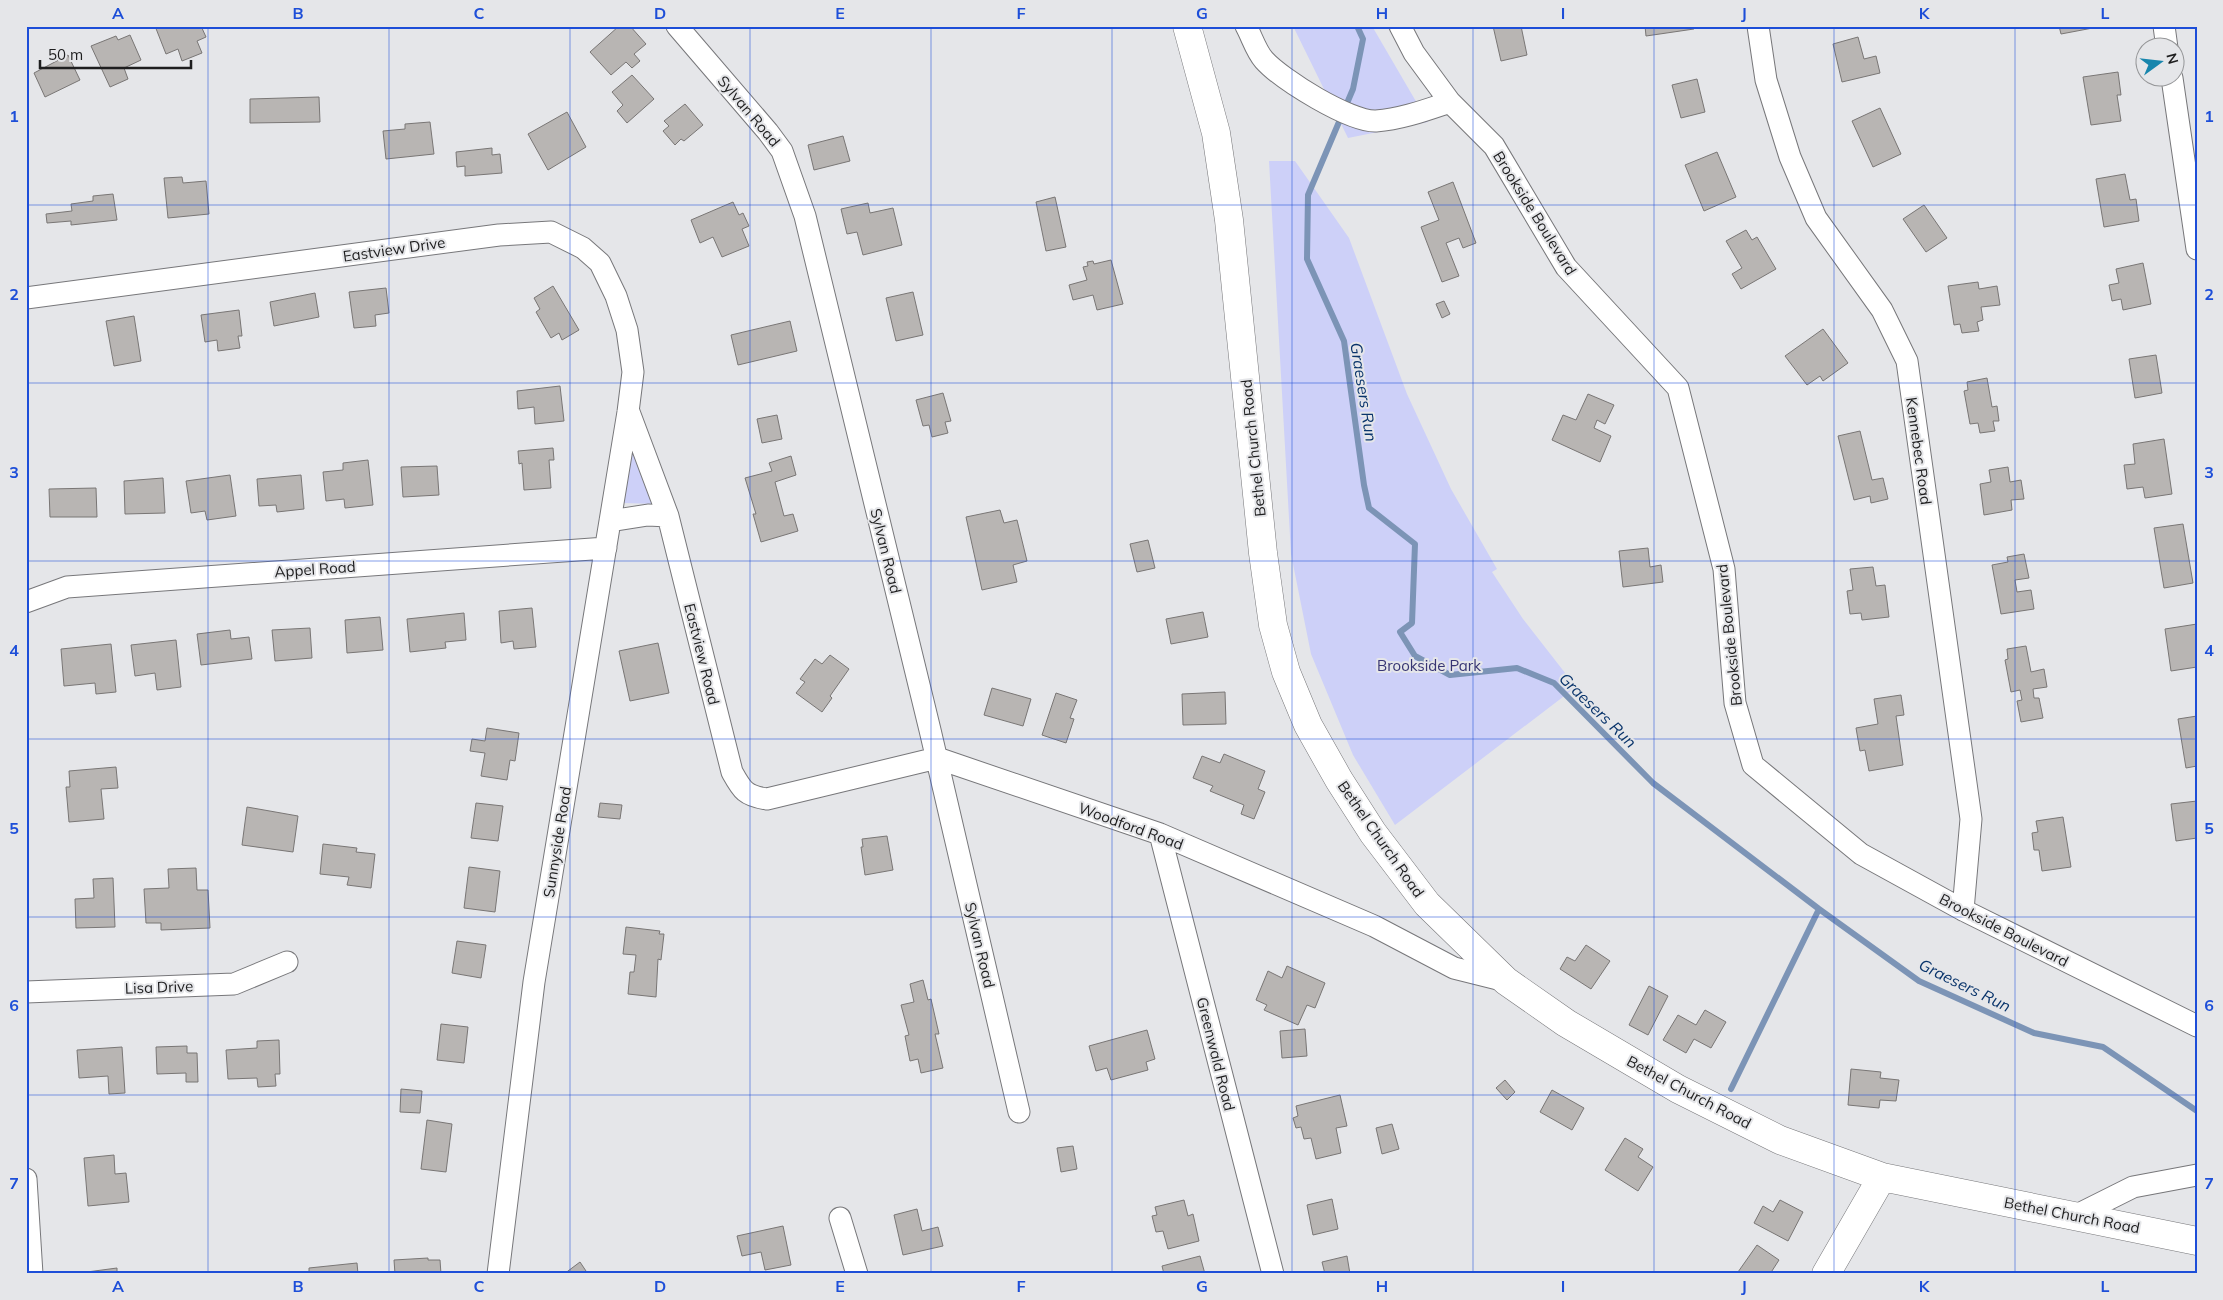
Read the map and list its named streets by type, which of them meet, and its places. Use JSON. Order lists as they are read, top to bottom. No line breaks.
{"streets":{"street":["Sylvan Road","Brookside Boulevard","Eastview Drive","Bethel Church Road","Kennebec Road","Appel Road","Eastview Road","Woodford Road","Sunnyside Road","Lisa Drive","Greenwald Road"]},"crossings":[["Sylvan Road","Eastview Road"],["Sylvan Road","Woodford Road"],["Brookside Boulevard","Kennebec Road"],["Eastview Drive","Eastview Road"],["Eastview Drive","Sunnyside Road"],["Bethel Church Road","Woodford Road"],["Appel Road","Sunnyside Road"],["Eastview Road","Woodford Road"],["Eastview Road","Sunnyside Road"],["Woodford Road","Greenwald Road"]],"water":["Graesers Run"],"parks":["Brookside Park"],"scale_bar":"50 m","north":"right","grid":{"columns":["A","B","C","D","E","F","G","H","I","J","K","L"],"rows":["1","2","3","4","5","6","7"]}}
